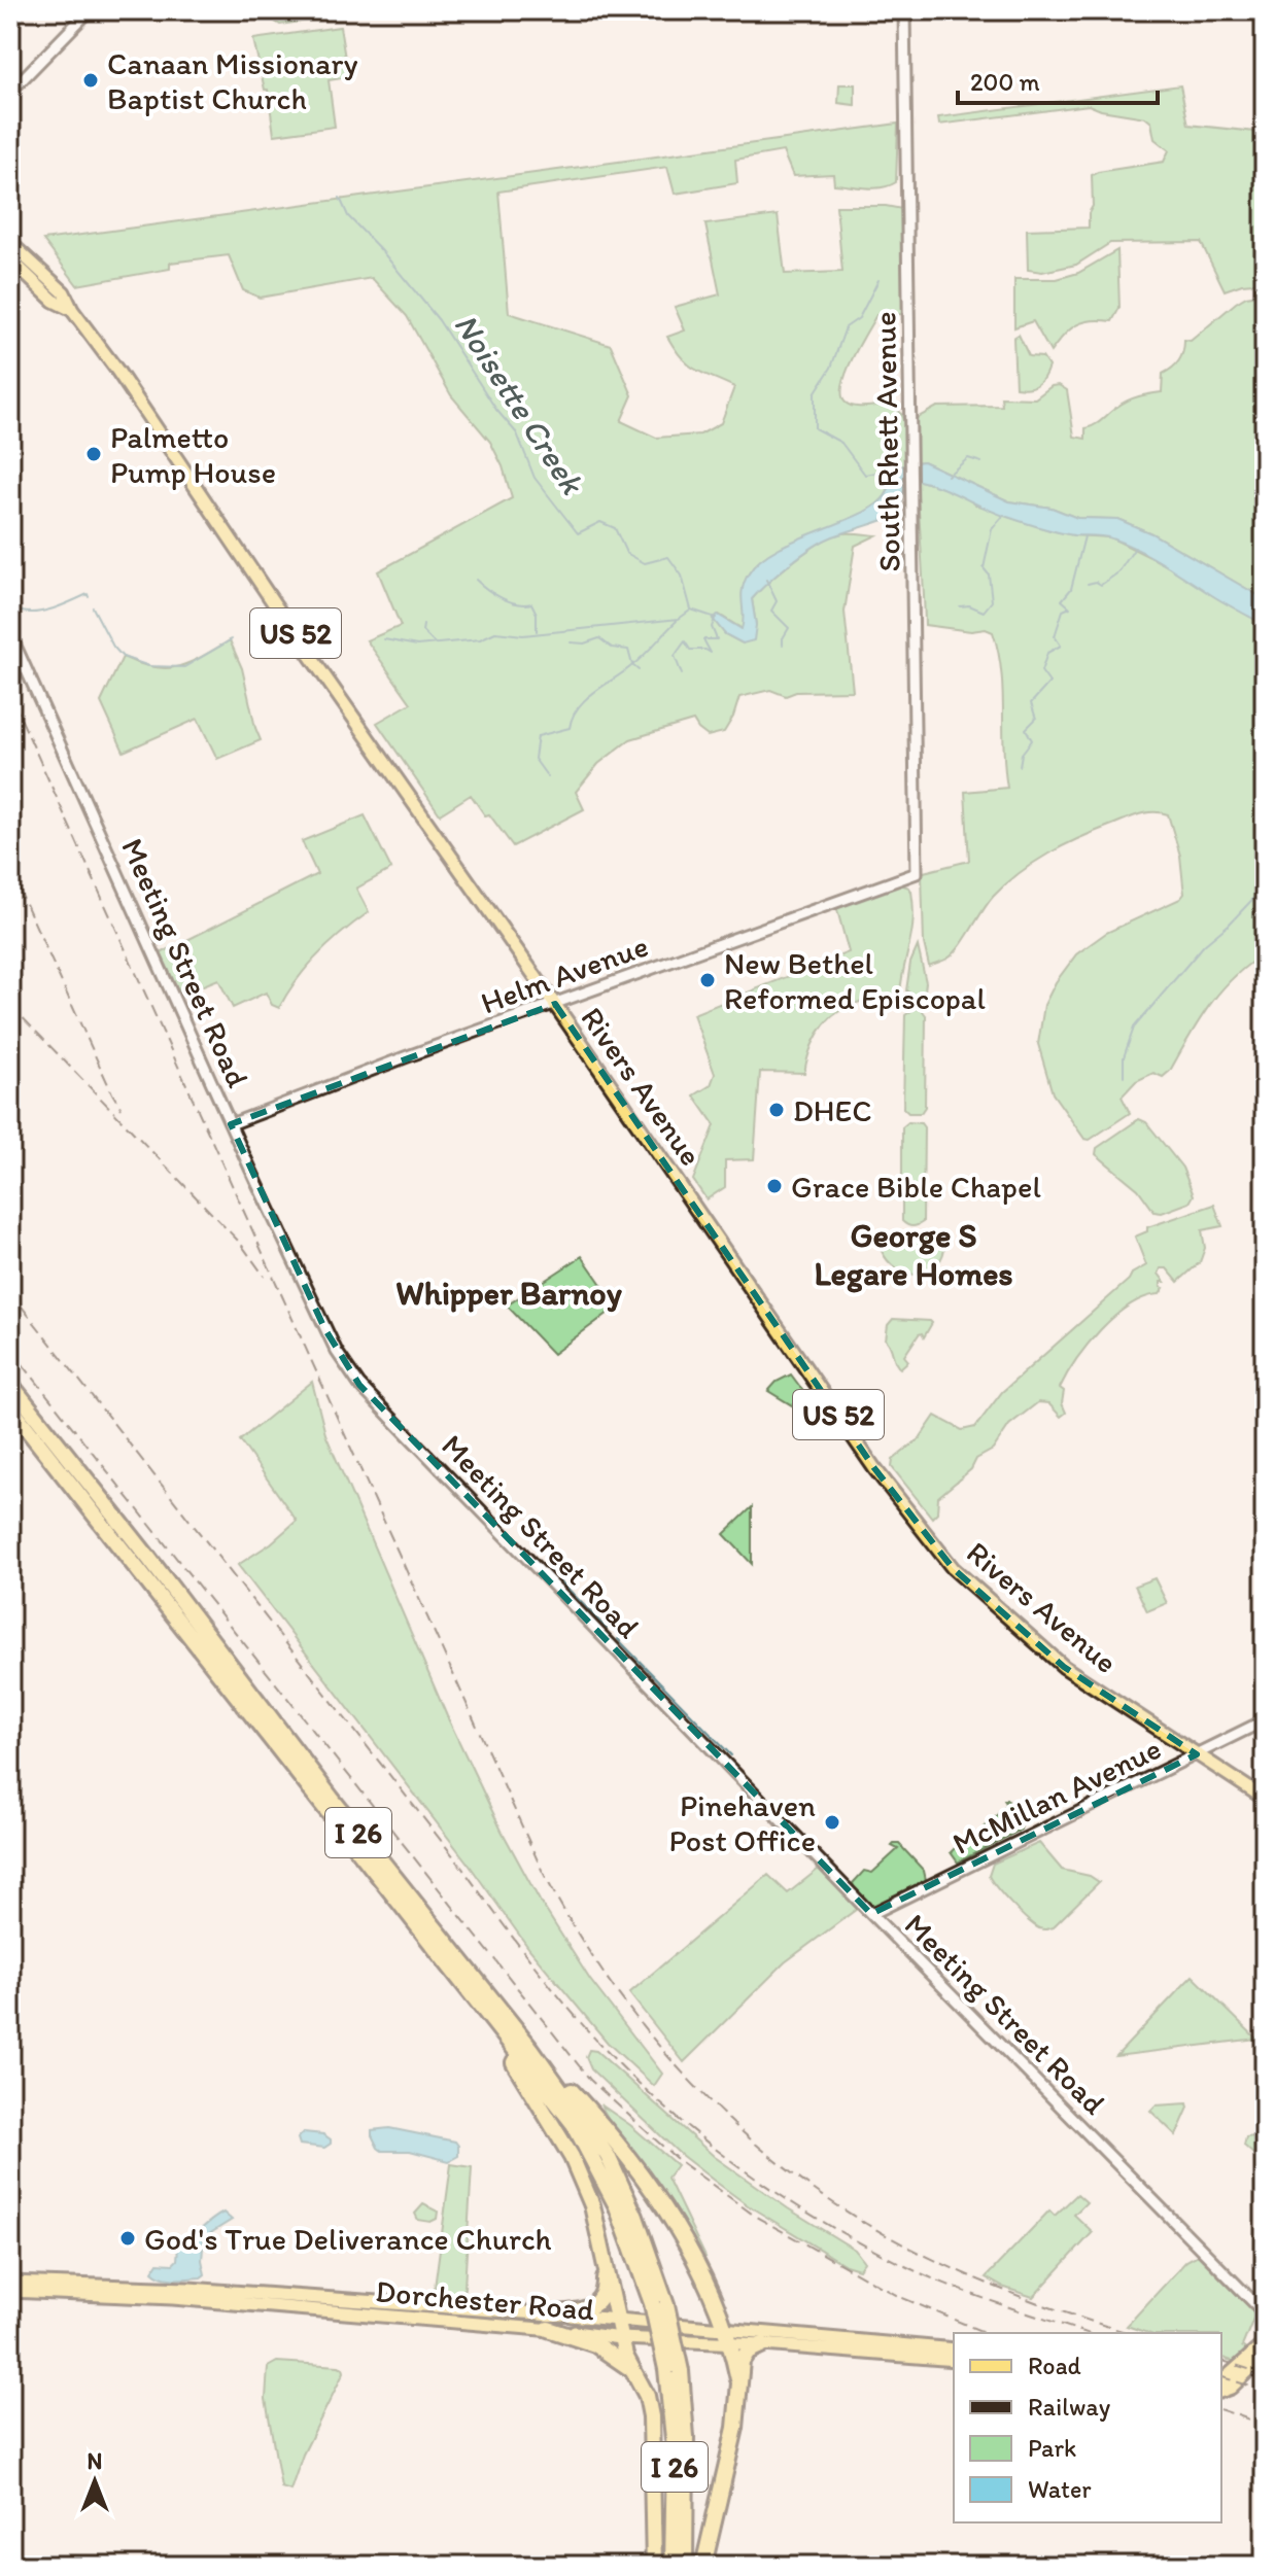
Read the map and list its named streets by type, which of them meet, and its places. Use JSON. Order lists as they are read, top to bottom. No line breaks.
{"streets":{"highway":["I 26"],"main road":["US 52","Rivers Avenue","Dorchester Road"],"street":["South Rhett Avenue","Meeting Street Road","Helm Avenue","McMillan Avenue"]},"crossings":[["South Rhett Avenue","Helm Avenue"],["Meeting Street Road","Helm Avenue"],["Meeting Street Road","McMillan Avenue"],["Helm Avenue","Rivers Avenue"],["Rivers Avenue","McMillan Avenue"]],"districts":["George S Legare Homes","Whipper Barnoy"],"water":["Noisette Creek"],"places":["Canaan Missionary Baptist Church","Palmetto Pump House","New Bethel Reformed Episcopal","DHEC","Grace Bible Chapel","Pinehaven Post Office","God's True Deliverance Church"],"legend":["Road","Railway","Park","Water"],"scale_bar":"200 m","north":"top"}
